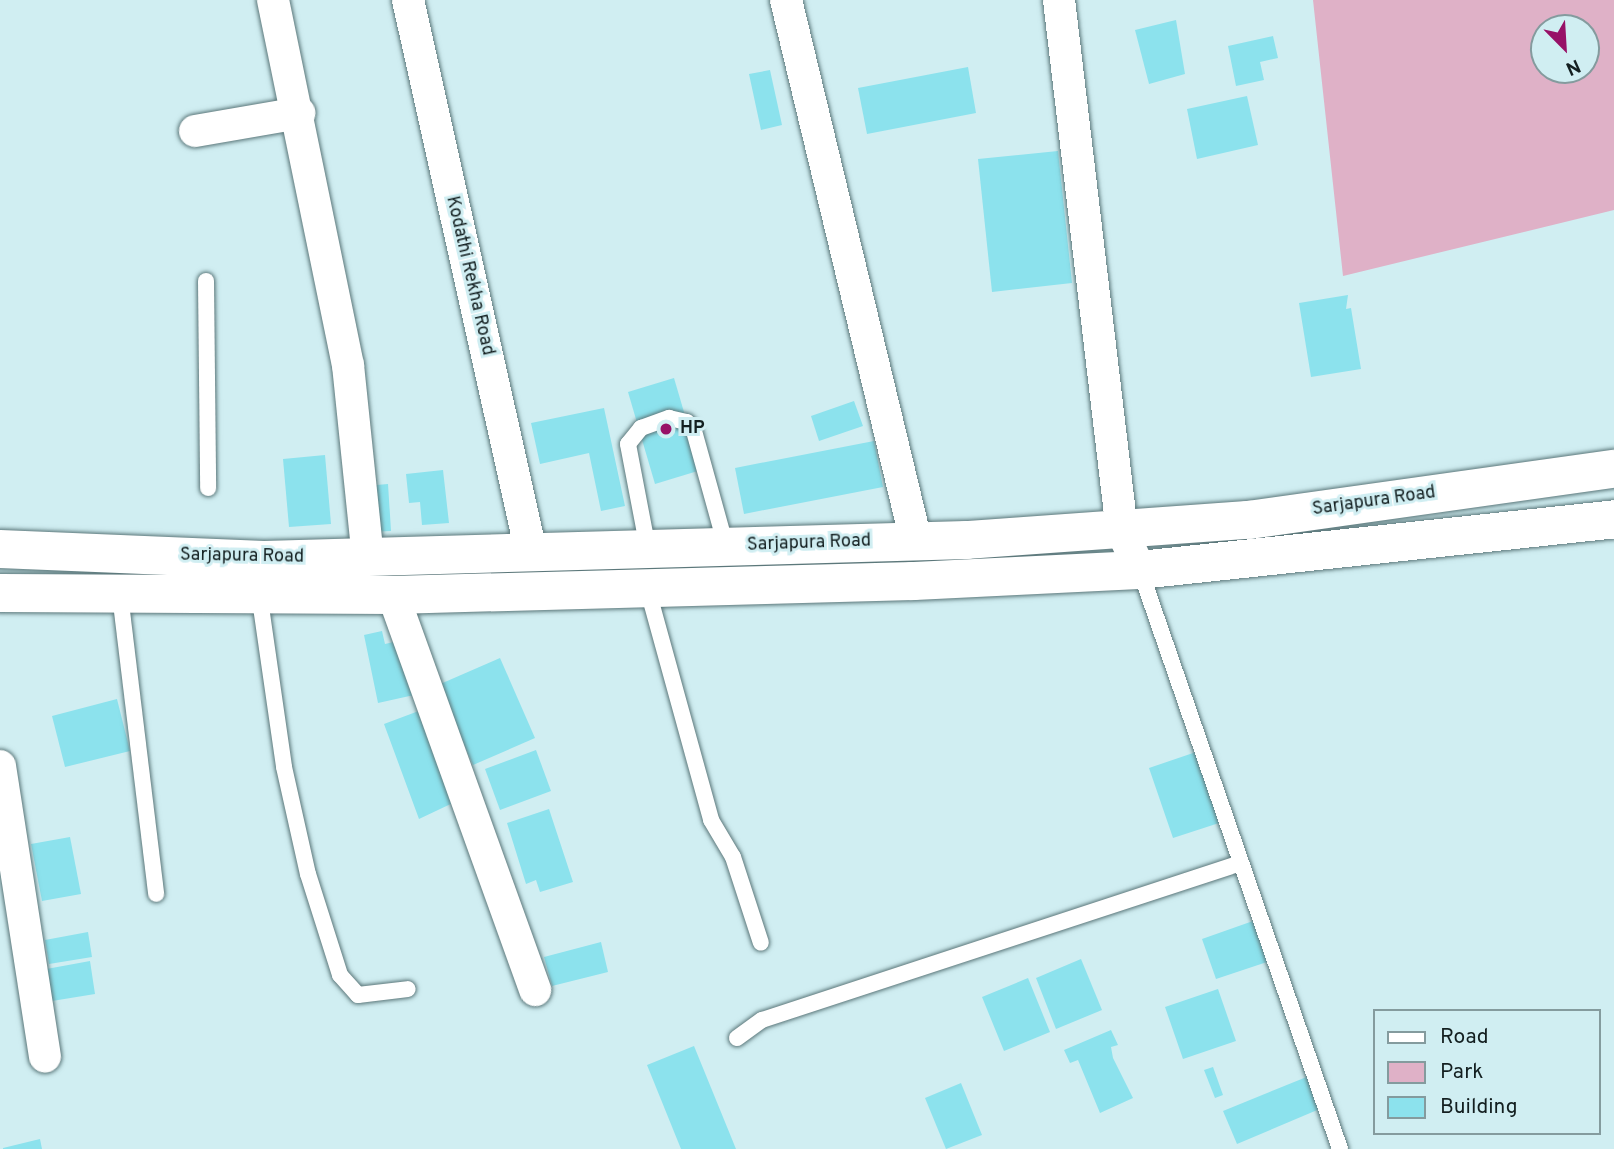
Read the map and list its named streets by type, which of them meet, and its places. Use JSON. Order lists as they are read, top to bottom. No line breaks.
{"streets":{"main road":["Sarjapura Road"],"street":["Kodathi Rekha Road"]},"crossings":[["Kodathi Rekha Road","Sarjapura Road"]],"places":["HP"],"legend":["Road","Park","Building"],"north":"bottom right"}
